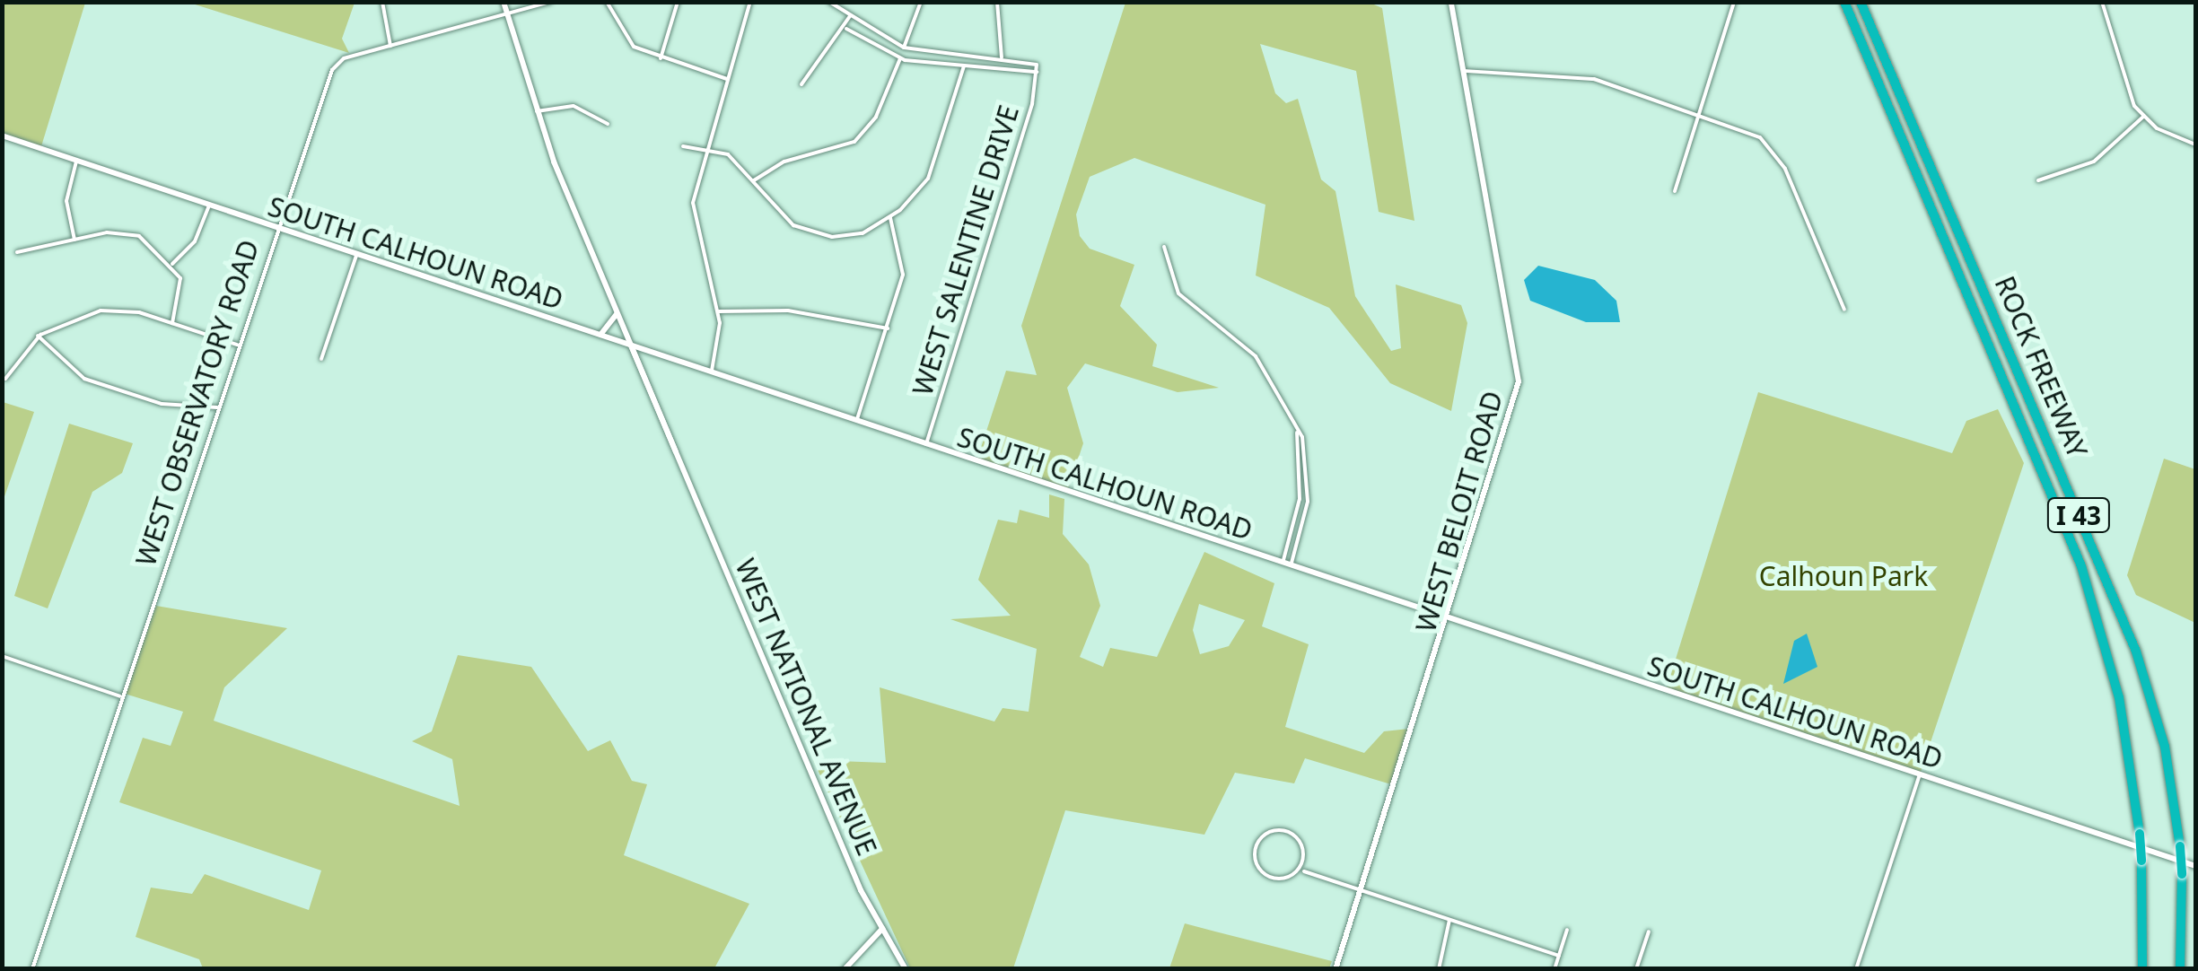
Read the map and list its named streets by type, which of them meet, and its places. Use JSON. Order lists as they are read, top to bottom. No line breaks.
{"streets":{"highway":["ROCK FREEWAY","I 43"],"street":["WEST SALENTINE DRIVE","SOUTH CALHOUN ROAD","WEST OBSERVATORY ROAD","WEST BELOIT ROAD","WEST NATIONAL AVENUE"]},"crossings":[["WEST SALENTINE DRIVE","SOUTH CALHOUN ROAD"],["SOUTH CALHOUN ROAD","WEST OBSERVATORY ROAD"],["SOUTH CALHOUN ROAD","WEST BELOIT ROAD"],["SOUTH CALHOUN ROAD","WEST NATIONAL AVENUE"],["WEST OBSERVATORY ROAD","WEST NATIONAL AVENUE"]],"parks":["Calhoun Park"]}
